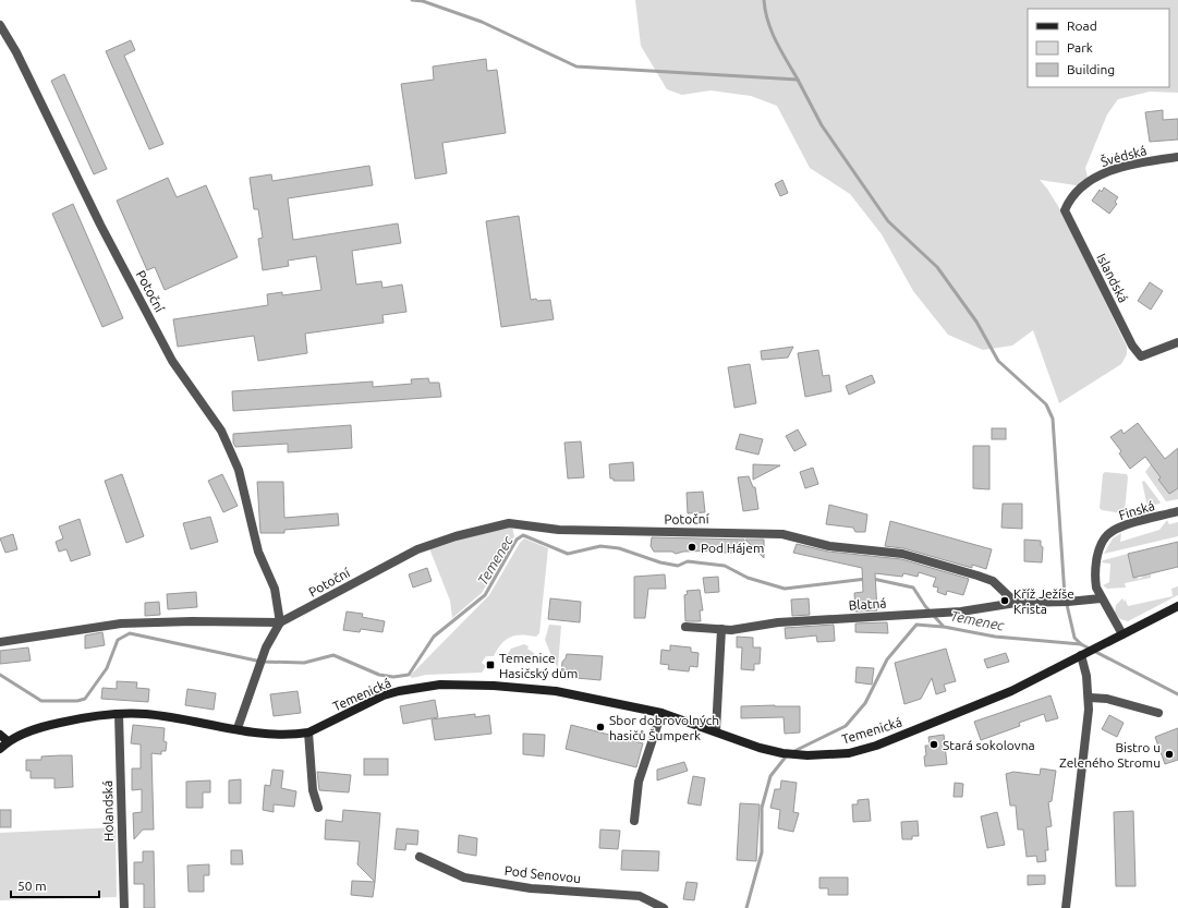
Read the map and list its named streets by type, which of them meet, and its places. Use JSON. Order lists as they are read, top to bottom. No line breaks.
{"streets":{"street":["Švédská","Islandská","Potoční","Finská","Blatná","Temenická","Holandská","Pod Senovou"]},"crossings":[["Švédská","Islandská"],["Potoční","Blatná"],["Finská","Temenická"],["Temenická","Holandská"]],"water":["Temenec"],"places":{"other":["Pod Hájem","Kříž Ježíše Krista","Sbor dobrovolných hasičů Šumperk","Stará sokolovna","Bistro u Zeleného Stromu"],"transit":["Temenice Hasičský dům"]},"legend":["Road","Park","Building"],"scale_bar":"50 m"}
